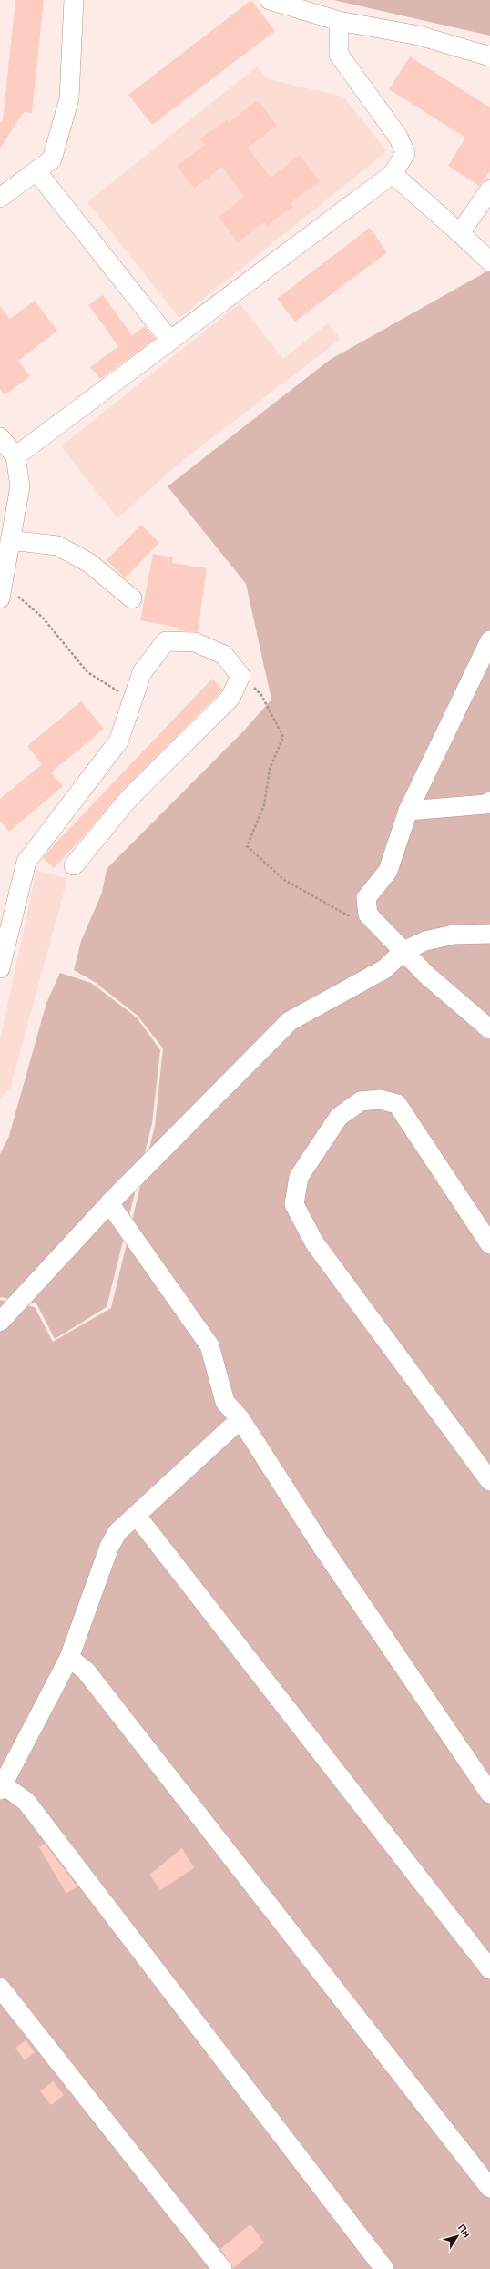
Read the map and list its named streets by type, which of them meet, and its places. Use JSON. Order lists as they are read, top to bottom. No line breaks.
{"north":"top right"}
